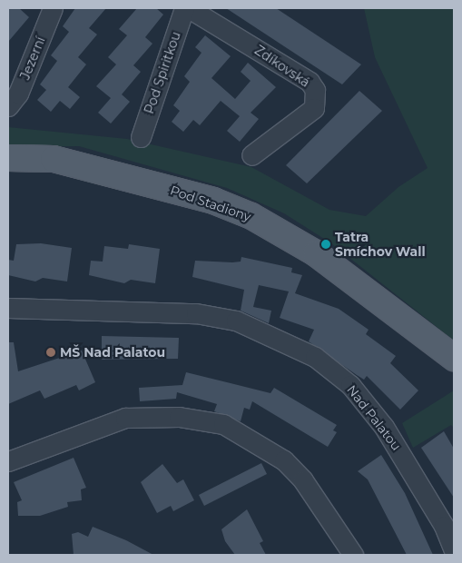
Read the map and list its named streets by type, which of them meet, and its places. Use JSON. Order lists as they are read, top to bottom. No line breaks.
{"streets":{"main road":["Pod Stadiony"],"street":["Jezerní","Zdíkovská","Pod Spiritkou","Nad Palatou"]},"places":["Tatra Smíchov Wall","MŠ Nad Palatou"]}
